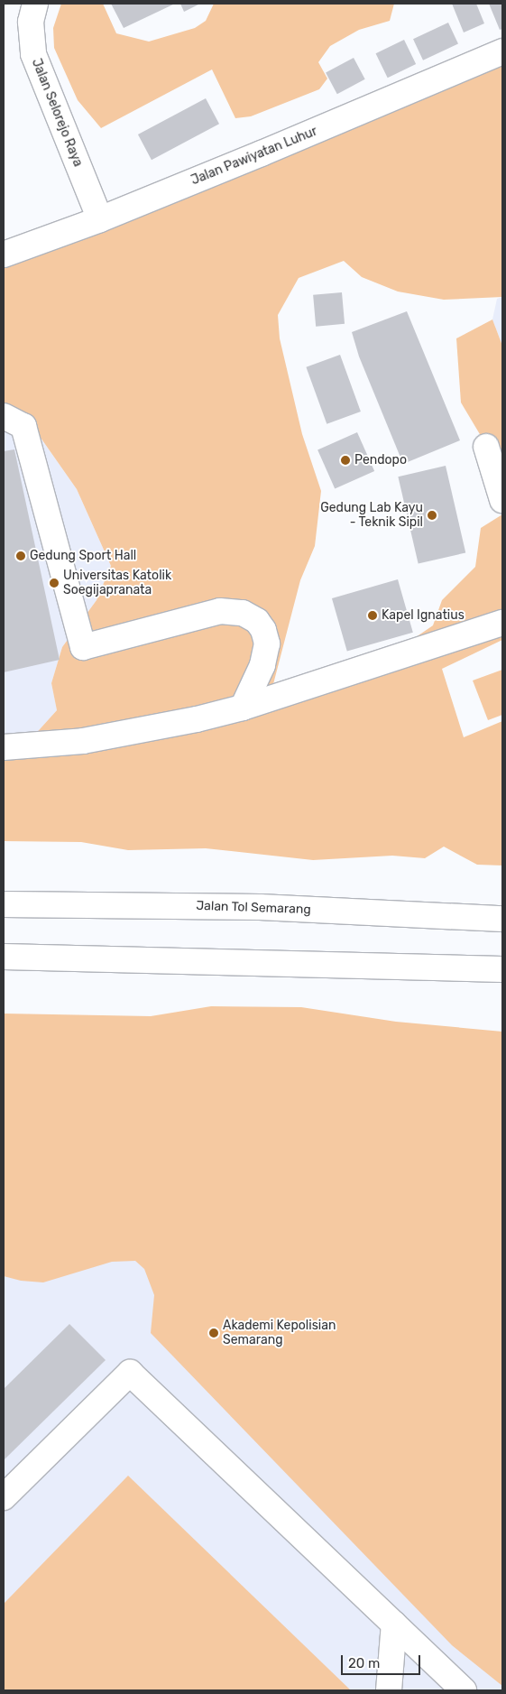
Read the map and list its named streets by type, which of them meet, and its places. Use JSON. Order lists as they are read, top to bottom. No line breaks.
{"streets":{"main road":["Jalan Selorejo Raya","Jalan Pawiyatan Luhur","Jalan Tol Semarang"]},"crossings":[["Jalan Selorejo Raya","Jalan Pawiyatan Luhur"]],"places":["Pendopo","Gedung Lab Kayu - Teknik Sipil","Gedung Sport Hall","Universitas Katolik Soegijapranata","Kapel Ignatius","Akademi Kepolisian Semarang"],"scale_bar":"20 m"}
